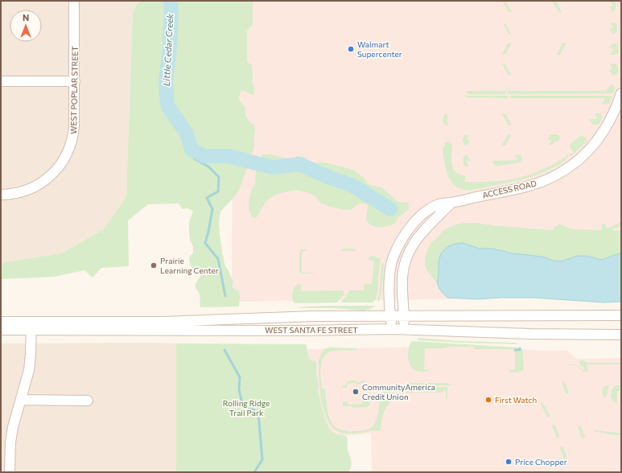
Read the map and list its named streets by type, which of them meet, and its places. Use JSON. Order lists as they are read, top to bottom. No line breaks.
{"streets":{"street":["WEST POPLAR STREET","ACCESS ROAD","WEST SANTA FE STREET"]},"crossings":[["ACCESS ROAD","WEST SANTA FE STREET"]],"water":["Little Cedar Creek"],"parks":["Rolling Ridge Trail Park"],"places":["Walmart Supercenter","Prairie Learning Center","CommunityAmerica Credit Union","First Watch","Price Chopper"],"north":"top"}
